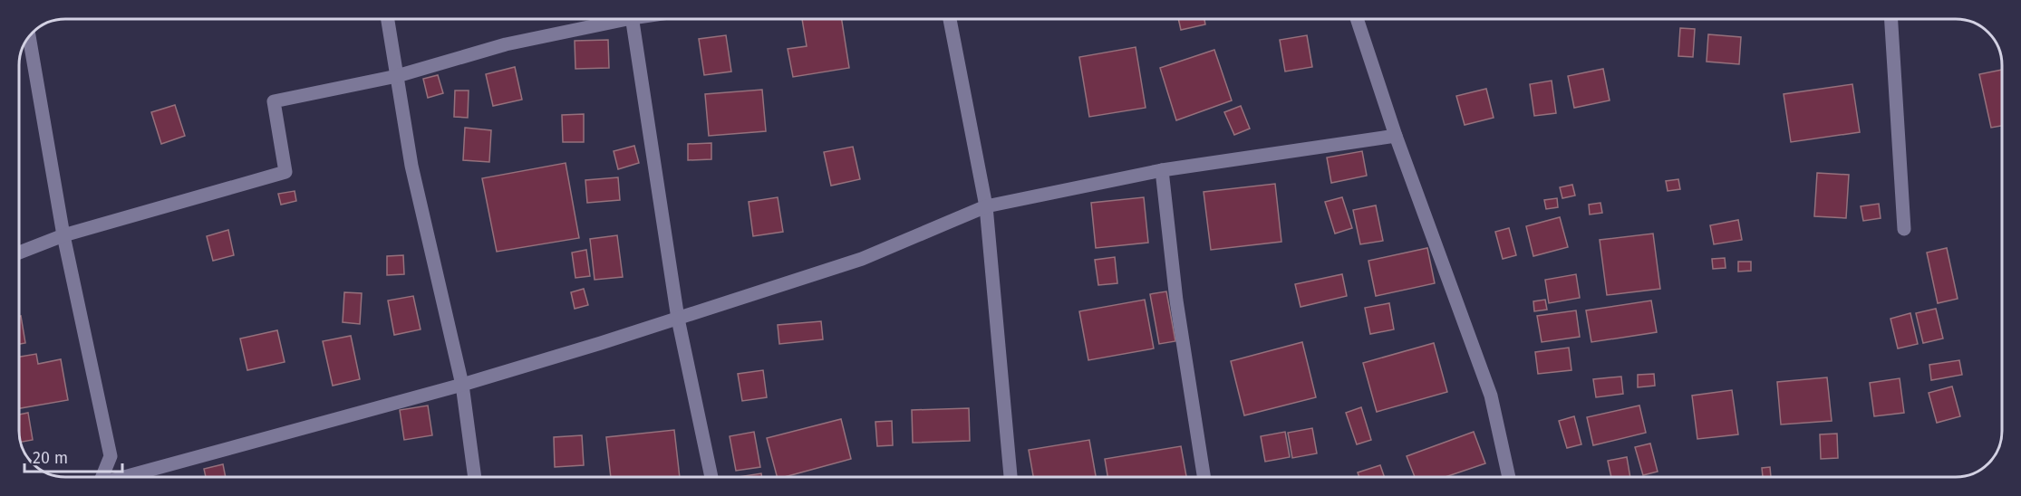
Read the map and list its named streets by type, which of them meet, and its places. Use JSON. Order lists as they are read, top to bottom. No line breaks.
{"scale_bar":"20 m"}
